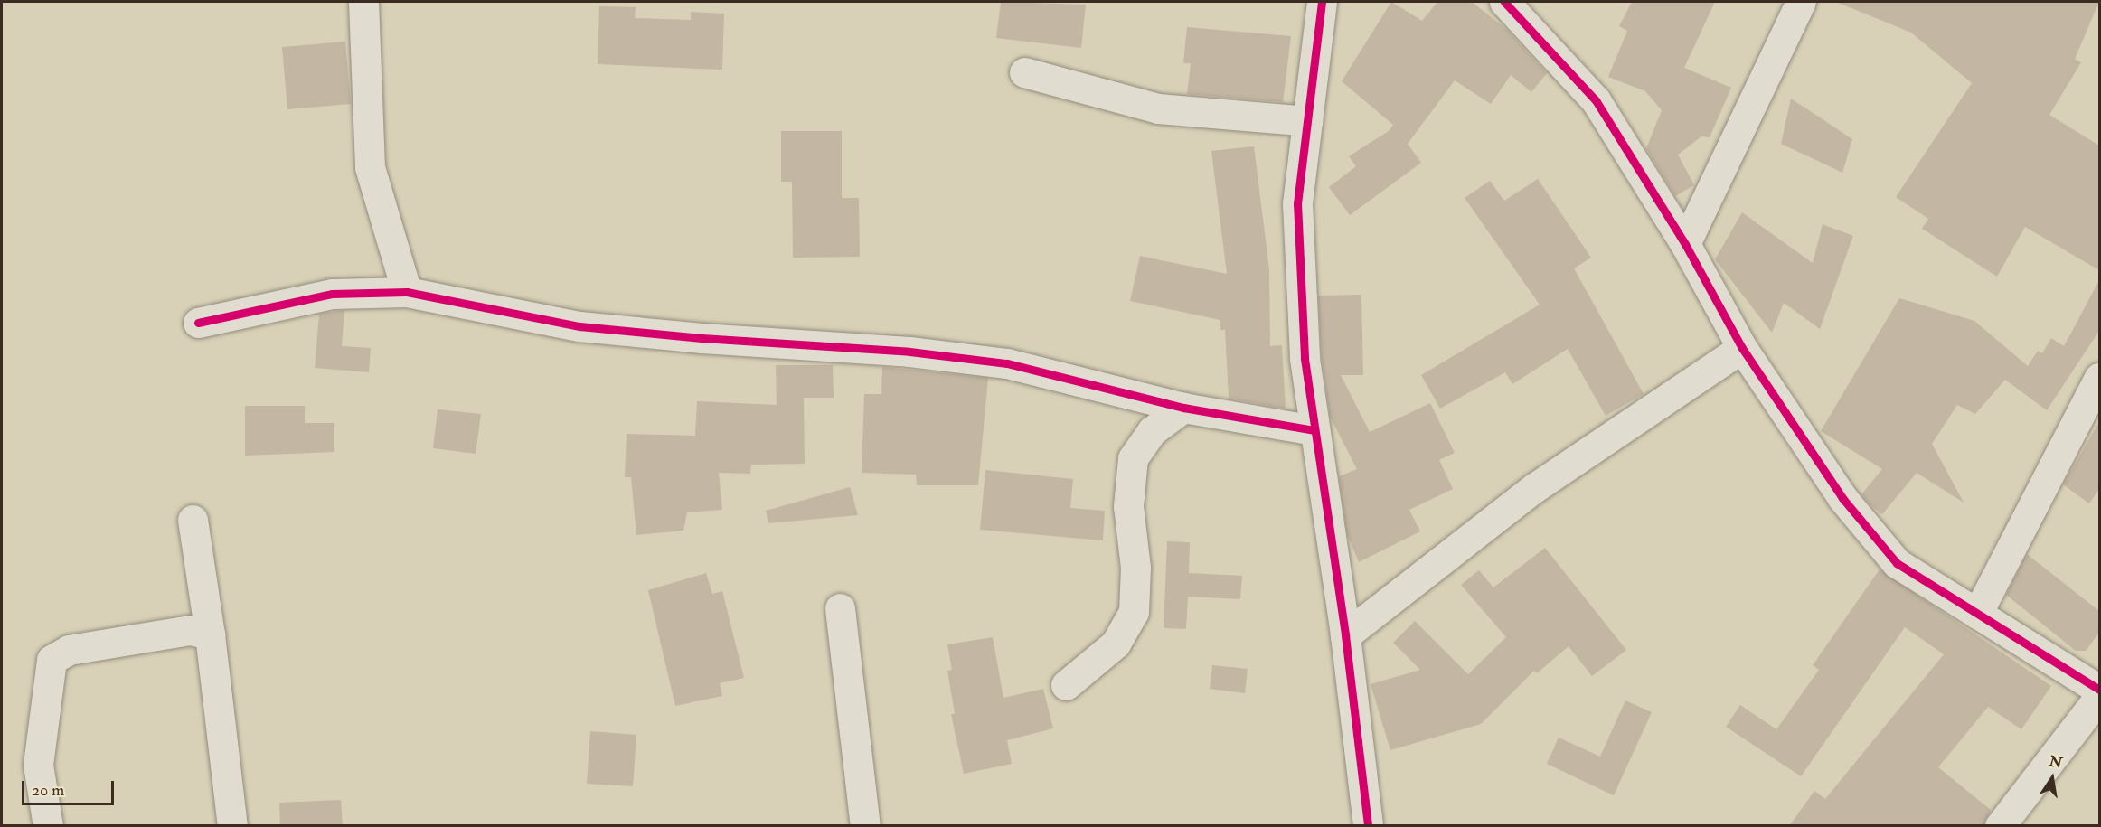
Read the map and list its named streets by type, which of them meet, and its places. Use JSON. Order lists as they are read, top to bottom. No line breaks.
{"scale_bar":"20 m","north":"top"}
